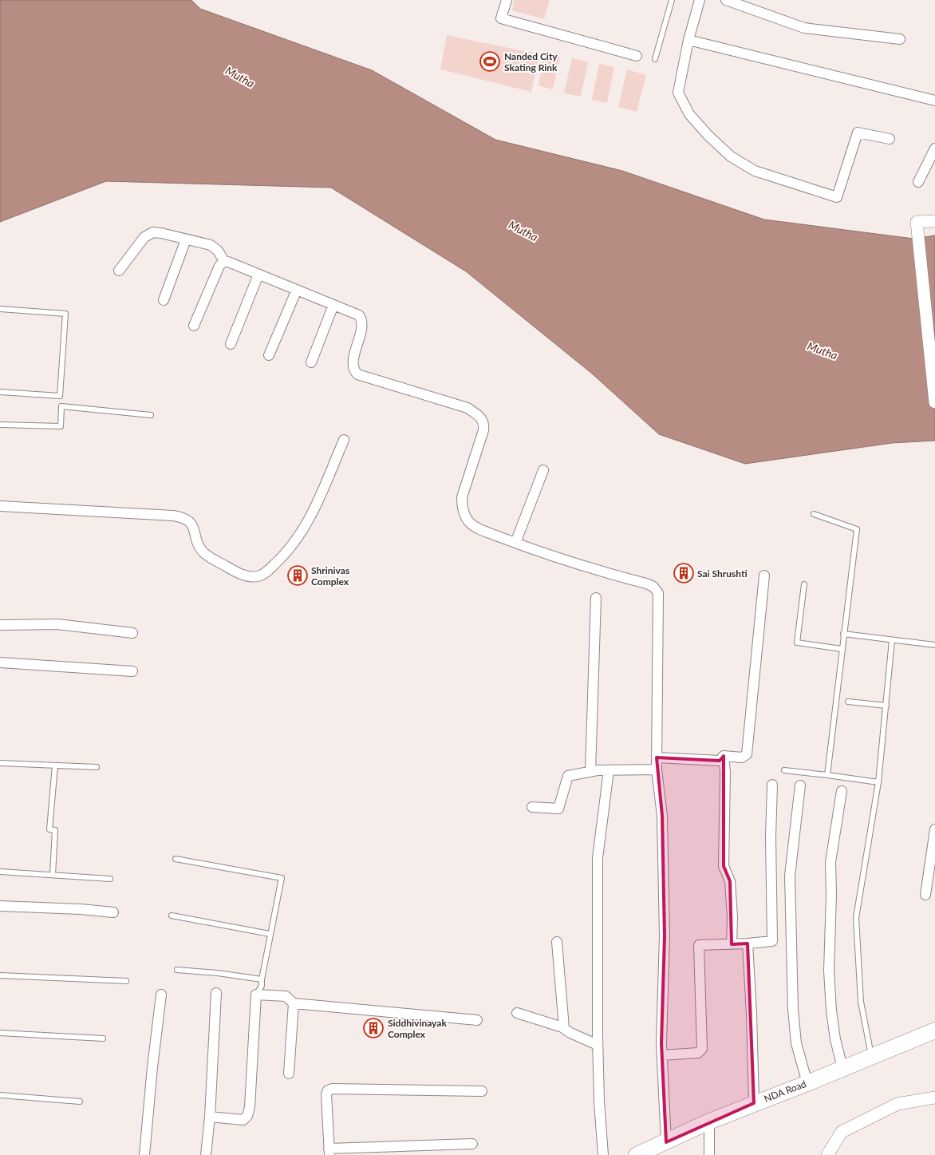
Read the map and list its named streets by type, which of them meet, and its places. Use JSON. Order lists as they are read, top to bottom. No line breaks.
{"streets":{"main road":["NDA Road"]},"water":["Mutha"],"places":{"sports":["Nanded City Skating Rink"],"building":["Sai Shrushti","Shrinivas Complex","Siddhivinayak Complex"]}}
